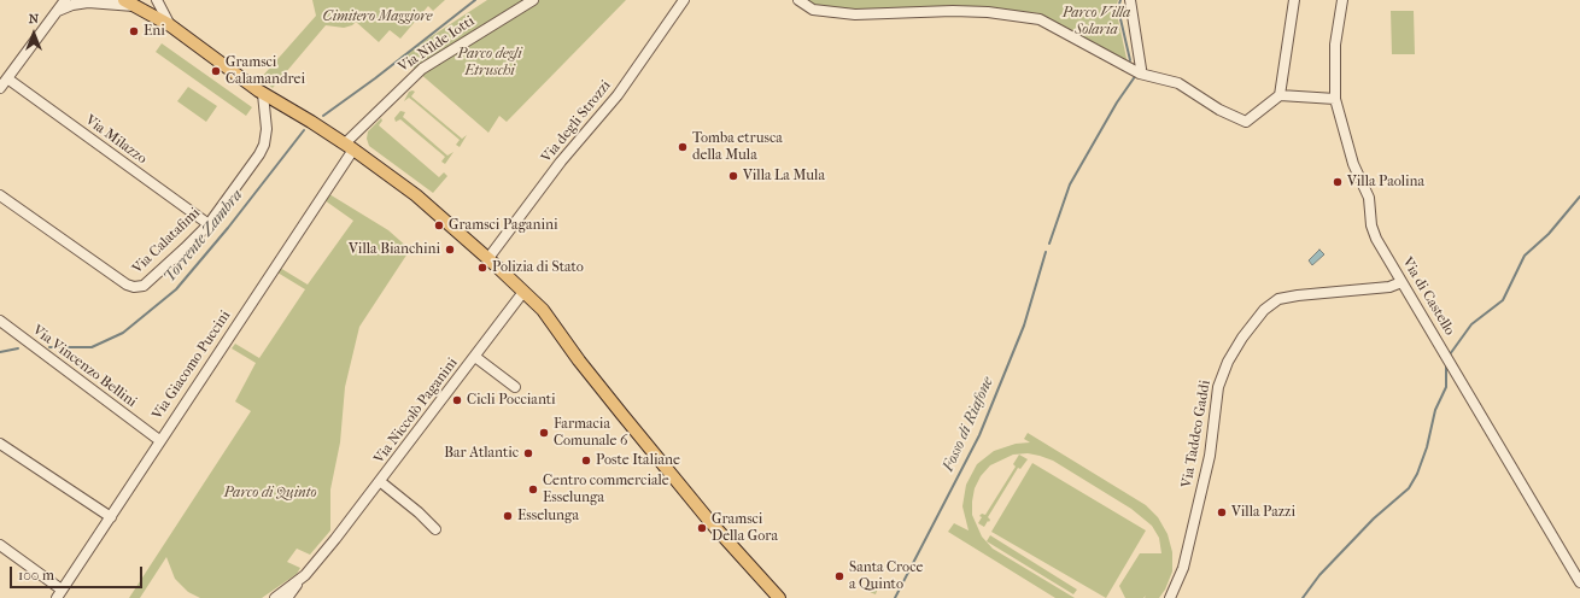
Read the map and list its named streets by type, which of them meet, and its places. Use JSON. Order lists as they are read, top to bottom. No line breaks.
{"streets":{"street":["Via Nilde Iotti","Via degli Strozzi","Via Milazzo","Via Calatafimi","Via di Castello","Via Giacomo Puccini","Via Vincenzo Bellini","Via Niccolò Paganini","Via Taddeo Gaddi"]},"crossings":[["Via Nilde Iotti","Via Giacomo Puccini"],["Via Milazzo","Via Calatafimi"],["Via di Castello","Via Taddeo Gaddi"],["Via Giacomo Puccini","Via Vincenzo Bellini"]],"water":["Torrente Zambra","Fosso di Riafone"],"parks":["Parco Villa Solaria","Cimitero Maggiore","Parco degli Etruschi","Parco di Quinto"],"places":["Eni","Gramsci Calamandrei","Tomba etrusca della Mula","Villa La Mula","Villa Paolina","Gramsci Paganini","Villa Bianchini","Polizia di Stato","Cicli Poccianti","Farmacia Comunale 6","Bar Atlantic","Poste Italiane","Centro commerciale Esselunga","Villa Pazzi","Esselunga","Gramsci Della Gora","Santa Croce a Quinto"],"scale_bar":"100 m","north":"top"}
